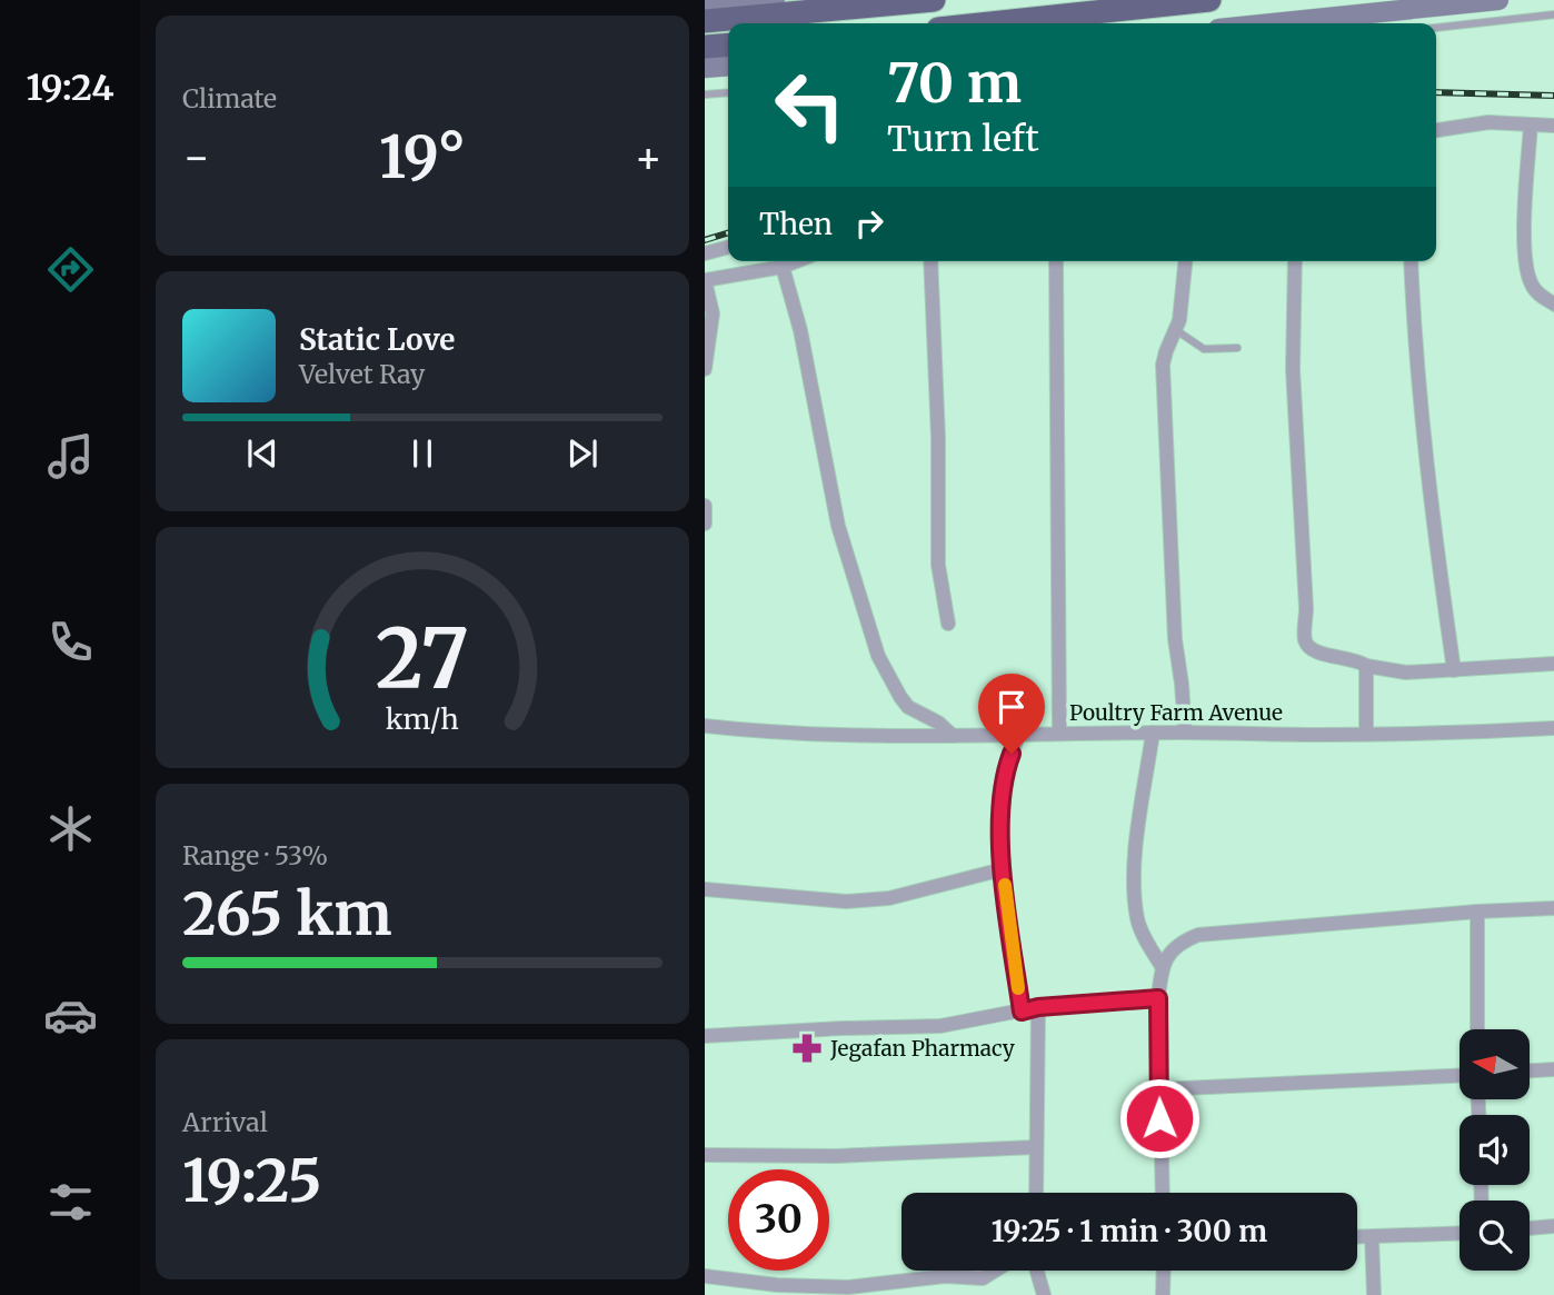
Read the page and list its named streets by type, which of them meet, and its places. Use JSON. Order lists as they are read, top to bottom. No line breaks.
{"streets":{"street":["Poultry Farm Avenue"]},"places":{"pharmacy":["Jegafan Pharmacy"]},"north":"left","page":{"tabs":"19:24","tile":["Climate",["Range · 53%","265 km"],["Arrival","19:25"]],"turn":["70 m","Turn left"],"heat":["−","19°","+"],"then":"Then","song":["Static Love","Velvet Ray"],"limit":"30","trip":"19:25 · 1 min · 300 m","gauge":["27","km/h"]}}
